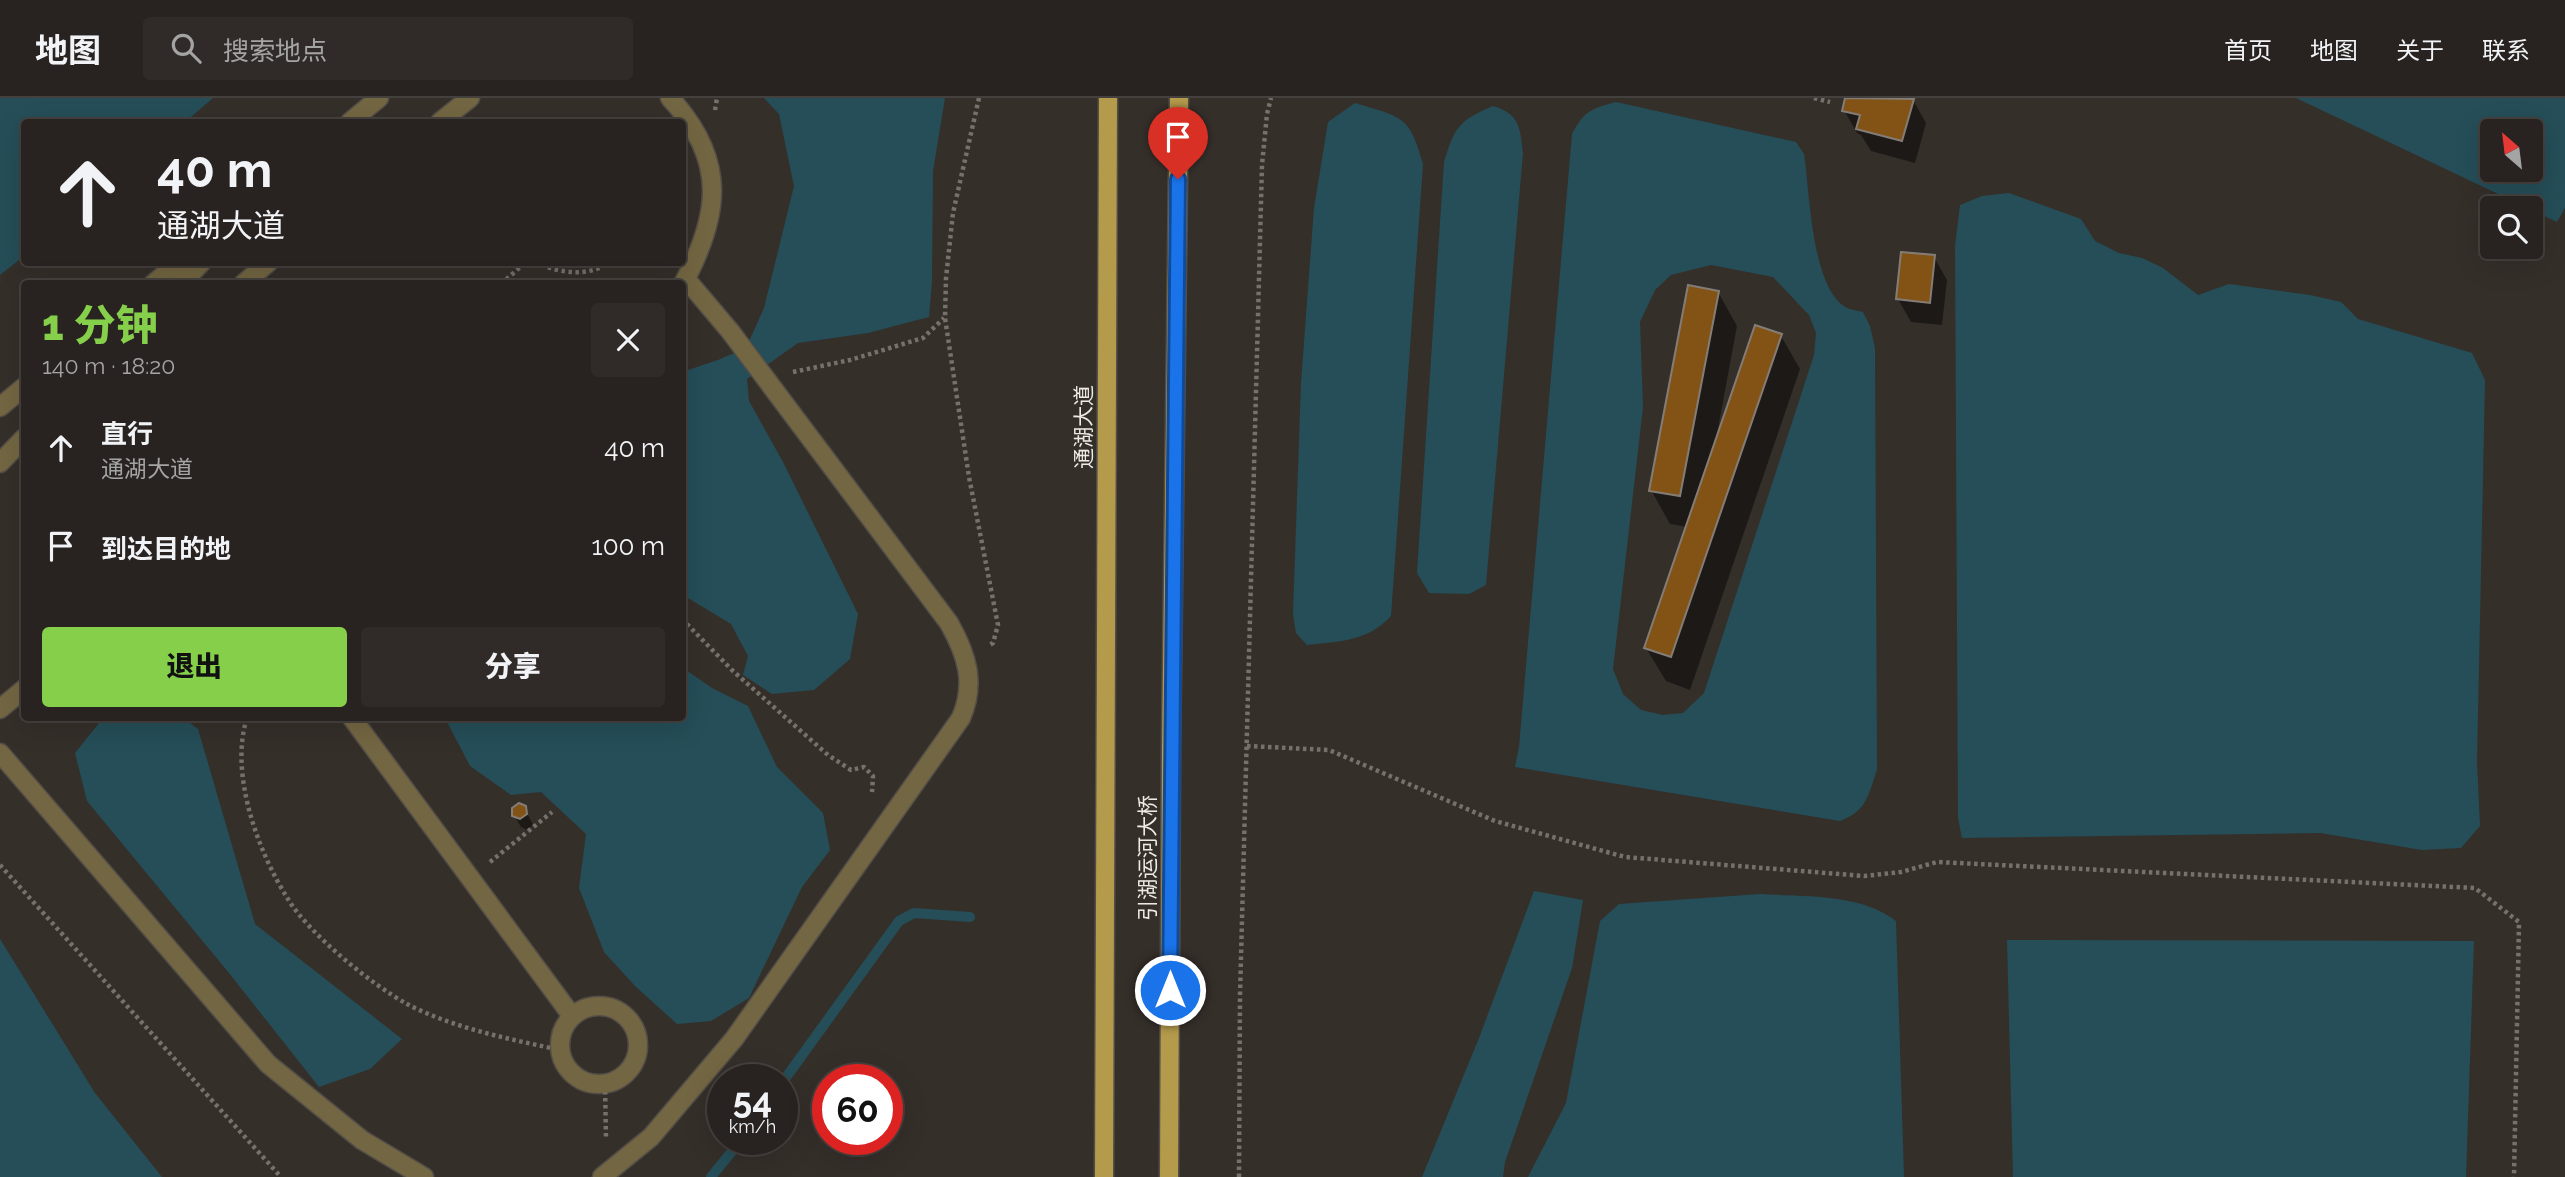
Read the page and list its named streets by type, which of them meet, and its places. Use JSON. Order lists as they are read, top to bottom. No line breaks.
{"streets":{"main road":["通湖大道","引湖运河大桥"]},"crossings":[["通湖大道","引湖运河大桥"]],"north":"top left","page":{"header":"地图","search":"搜索地点","nav":["首页","地图","关于","联系"],"turn":["40 m","通湖大道"],"heading":["1 分钟","140 m · 18:20"],"list":[{"name":"直行","note":"通湖大道","value":"40 m"},{"name":"到达目的地","value":"100 m"}],"buttons":["退出","分享"],"speed":"54 km/h","limit":"60"}}
